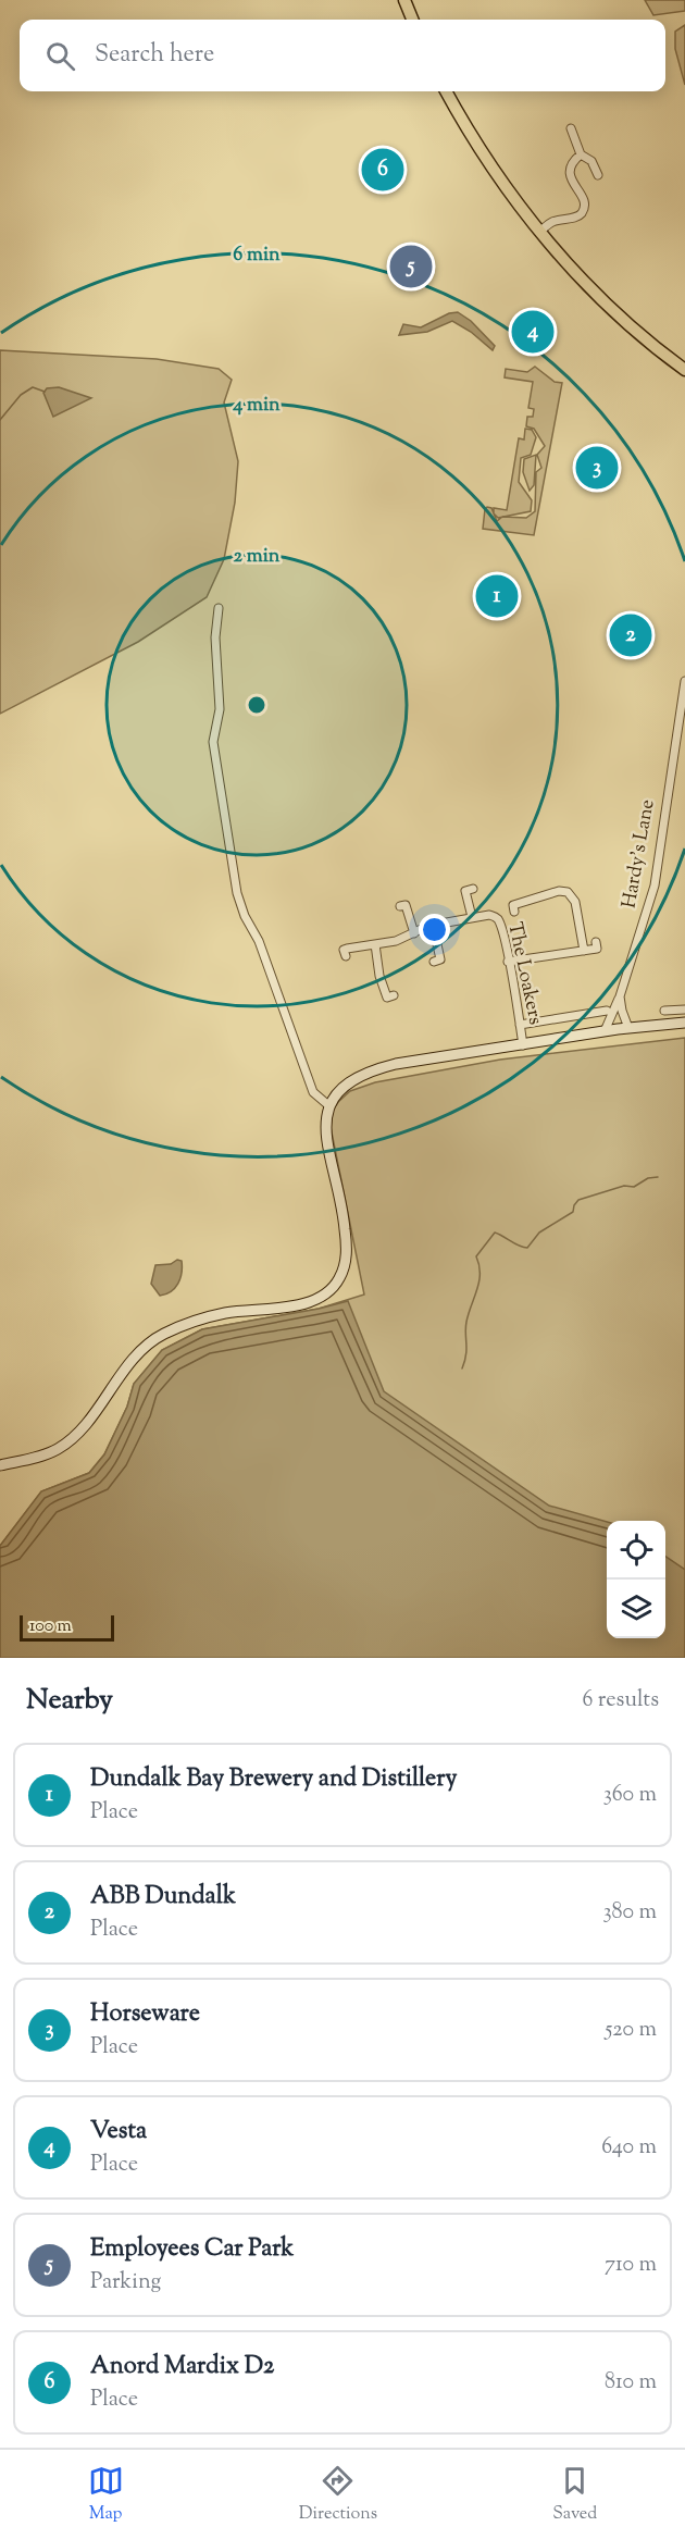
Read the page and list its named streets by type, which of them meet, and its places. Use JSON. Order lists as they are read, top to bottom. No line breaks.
{"streets":{"street":["Hardy's Lane","The Loakers"]},"scale_bar":"100 m","page":{"search":"Search here","pins":["6","5","4","3","1","2"],"scale":"100 m","heading":["Nearby","6 results"],"list":[{"mark":"1","name":"Dundalk Bay Brewery and Distillery","note":"Place","value":"360 m"},{"mark":"2","name":"ABB Dundalk","note":"Place","value":"380 m"},{"mark":"3","name":"Horseware","note":"Place","value":"520 m"},{"mark":"4","name":"Vesta","note":"Place","value":"640 m"},{"mark":"5","name":"Employees Car Park","note":"Parking","value":"710 m"},{"mark":"6","name":"Anord Mardix D2","note":"Place","value":"810 m"}],"nav":["Map","Directions","Saved"]},"rings":["6 min","4 min","2 min"]}
